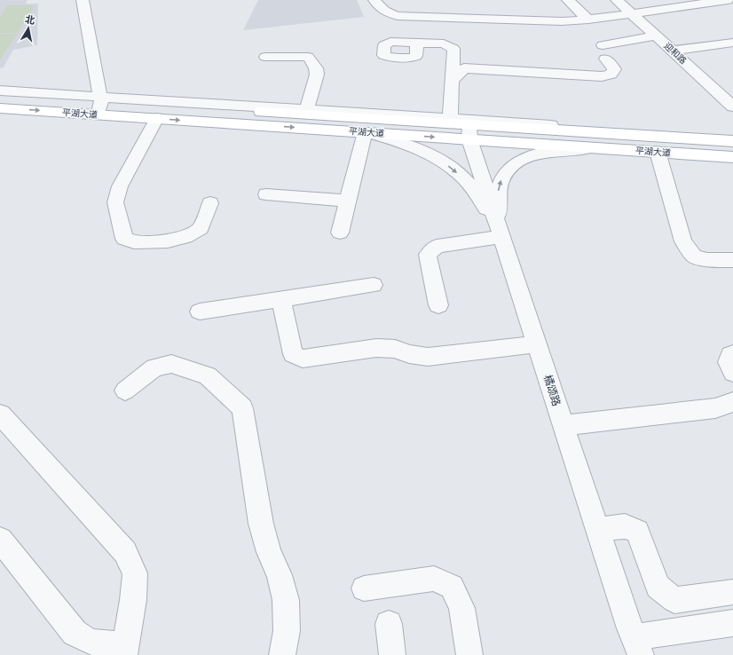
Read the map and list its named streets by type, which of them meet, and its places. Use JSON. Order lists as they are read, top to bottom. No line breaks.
{"streets":{"main road":["平湖大道"],"street":["迎和路","橘颂路"]},"crossings":[["平湖大道","橘颂路"]],"north":"top"}
